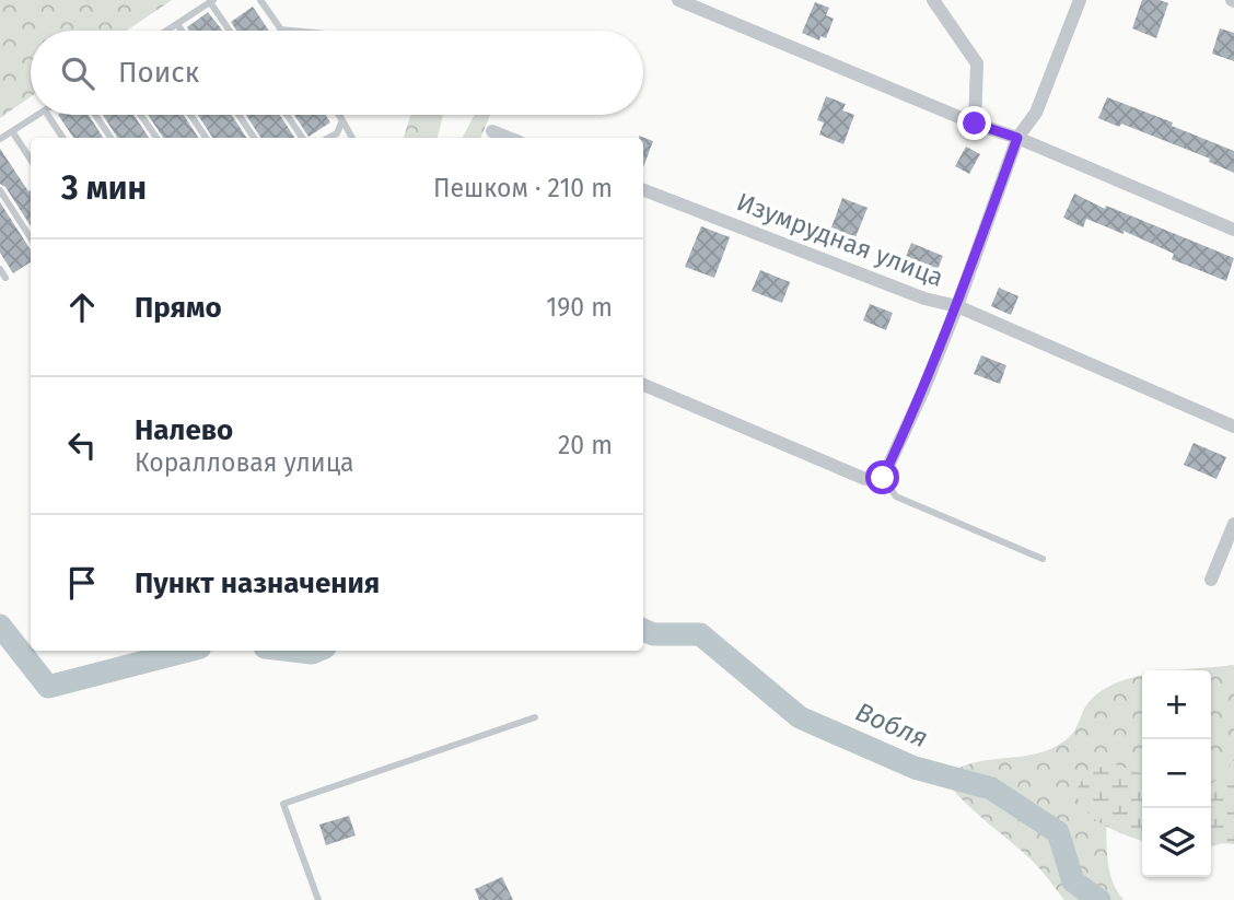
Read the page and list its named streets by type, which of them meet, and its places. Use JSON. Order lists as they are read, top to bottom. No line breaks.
{"streets":{"street":["Изумрудная улица"]},"water":["Вобля"],"page":{"search":"Поиск","heading":["3 мин","Пешком · 210 m"],"list":[["Прямо","190 m"],["Налево","Коралловая улица","20 m"],"Пункт назначения"],"map_buttons":["+","−"]}}
